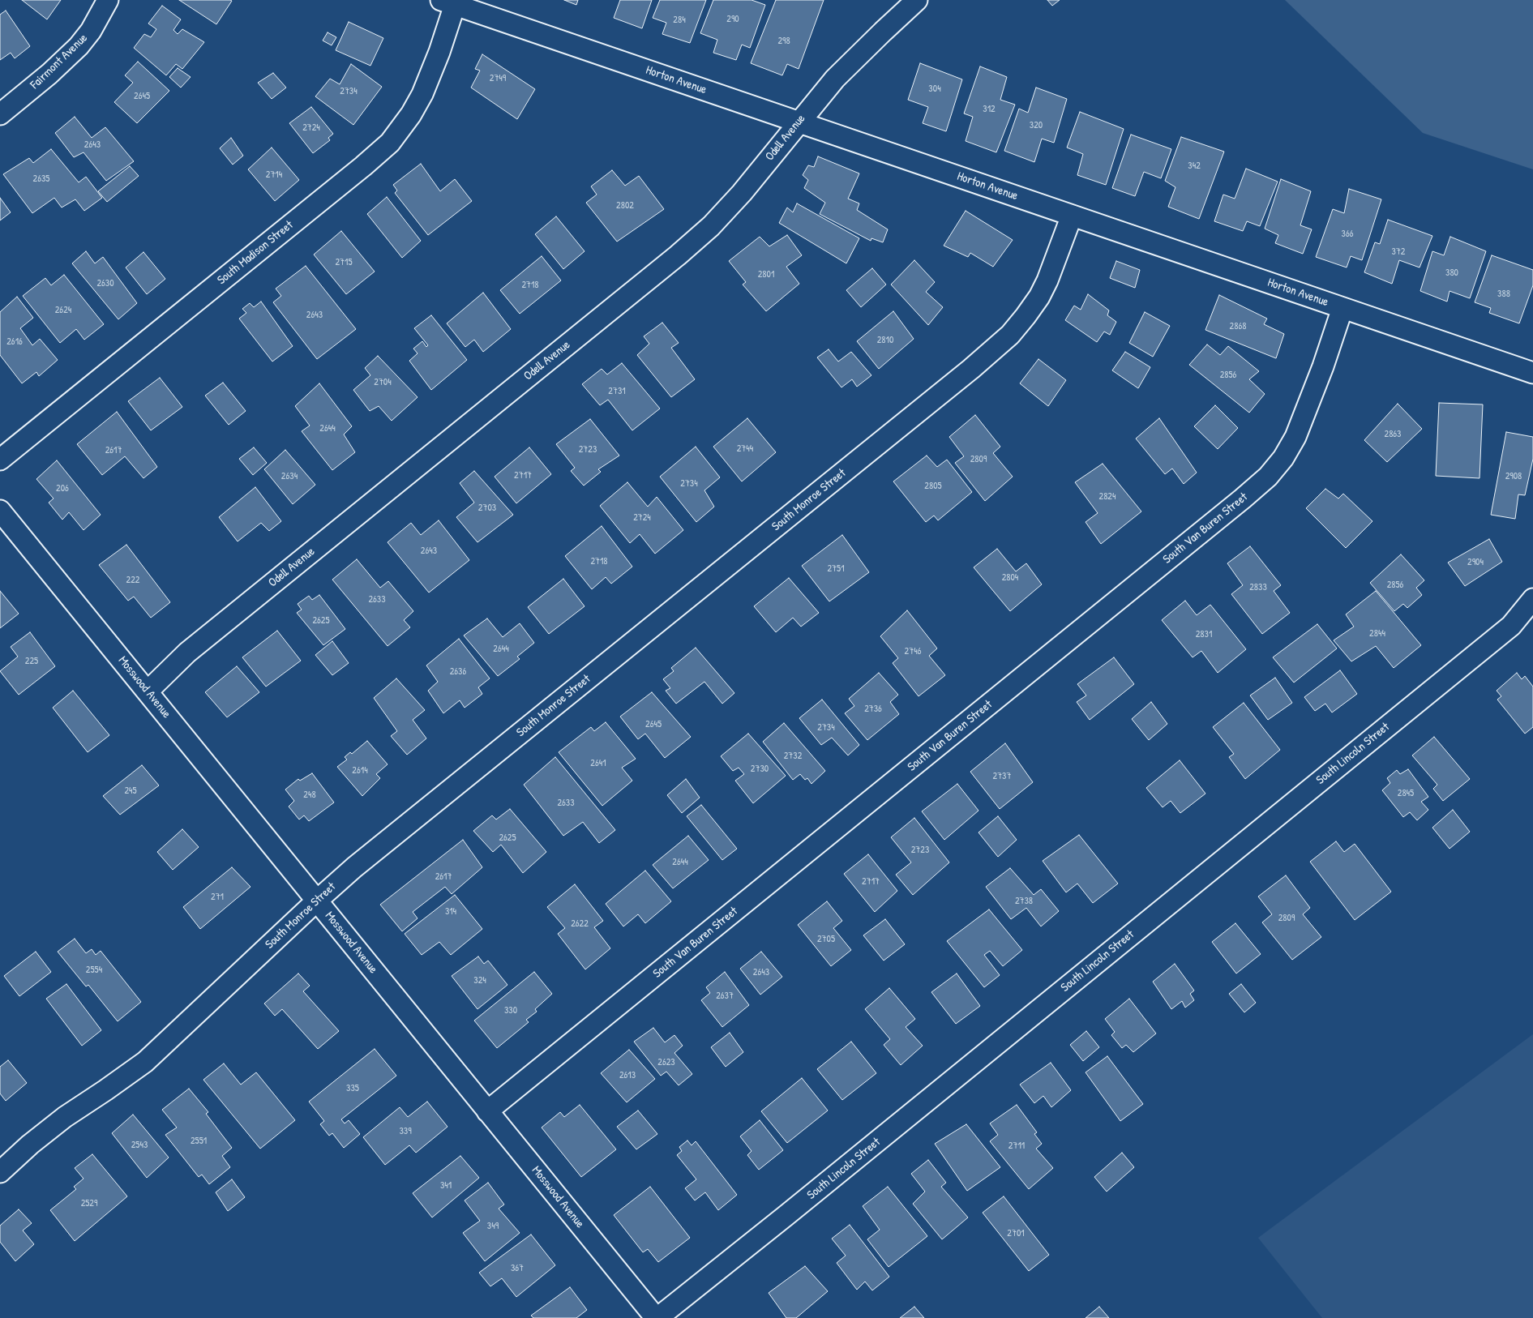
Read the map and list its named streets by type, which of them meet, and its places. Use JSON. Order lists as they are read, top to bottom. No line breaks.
{"streets":{"street":["Fairmont Avenue","Horton Avenue","Odell Avenue","South Madison Street","South Monroe Street","South Van Buren Street","Mosswood Avenue","South Lincoln Street"]},"crossings":[["Horton Avenue","Odell Avenue"],["Horton Avenue","South Madison Street"],["Horton Avenue","South Monroe Street"],["Horton Avenue","South Van Buren Street"],["Odell Avenue","Mosswood Avenue"],["South Monroe Street","Mosswood Avenue"],["South Van Buren Street","Mosswood Avenue"],["Mosswood Avenue","South Lincoln Street"]],"house_numbers":["290","284","298","2749","304","2734","2645","312","320","2724","2643","342","2714","2635","2802","366","372","2715","380","2801","2630","2718","388","2624","2643","2868","2810","2616","2856","2704","2731","2644","2863","2744","2723","2617","2809","2717","2634","2908","2734","2805","206","2824","2703","2724","2643","2718","2904","2751","2804","222","2856","2833","2633","2625","2844","2831","2644","2746","225","2636","2736","2645","2734","2732","2641","2730","2614","2737","245","2845","248","2633","2625","2723","2644","2617","2717","271","2738","314","2809","2622","2705","2554","2643","324","2637","330","2623","2613","335","339","2551","2543","2711","341","2529","349","2701","367"]}
